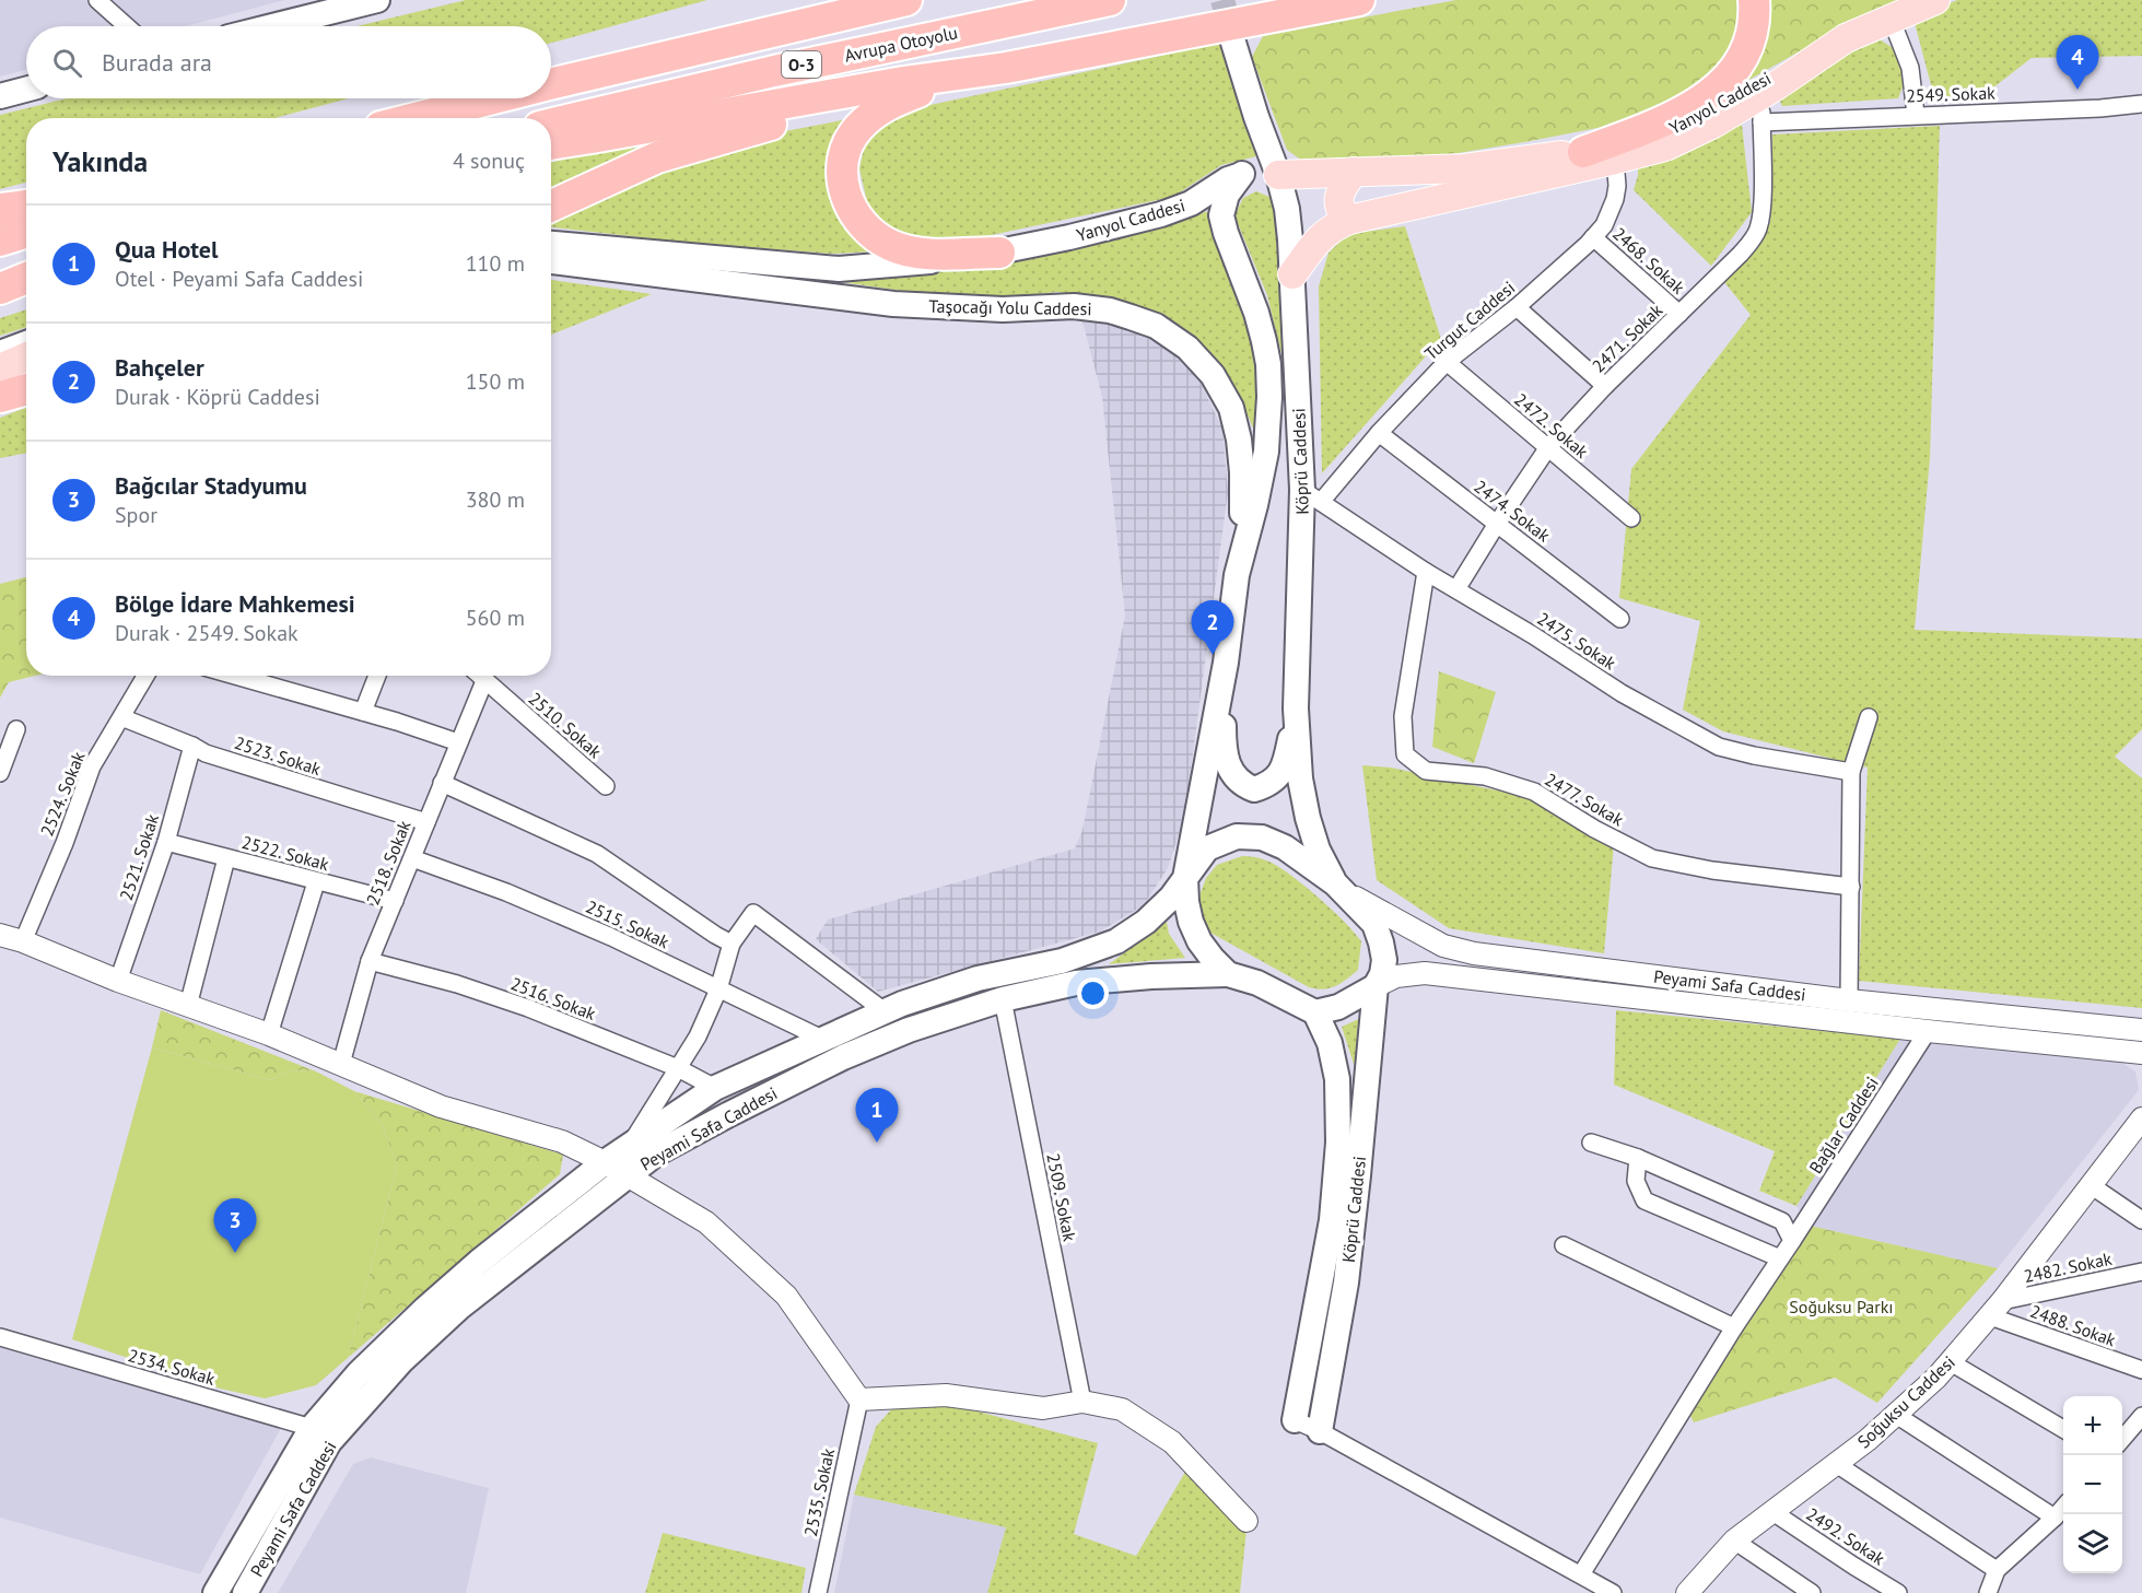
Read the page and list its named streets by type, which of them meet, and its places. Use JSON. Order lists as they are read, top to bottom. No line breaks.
{"streets":{"highway":["Avrupa Otoyolu","O-3"],"main road":["Yanyol Caddesi","Taşocağı Yolu Caddesi","Köprü Caddesi","Peyami Safa Caddesi"],"street":["2549. Sokak","2468. Sokak","Turgut Caddesi","2471. Sokak","2472. Sokak","2474. Sokak","2475. Sokak","2510. Sokak","2523. Sokak","2524. Sokak","2477. Sokak","2522. Sokak","2521. Sokak","2518. Sokak","2515. Sokak","2516. Sokak","Bağlar Caddesi","2509. Sokak","2482. Sokak","2488. Sokak","2534. Sokak","Soğuksu Caddesi","2535. Sokak","2492. Sokak"]},"crossings":[["2549. Sokak","2471. Sokak"],["Yanyol Caddesi","Köprü Caddesi"],["2468. Sokak","Turgut Caddesi"],["2468. Sokak","2471. Sokak"],["Taşocağı Yolu Caddesi","Köprü Caddesi"],["Turgut Caddesi","2472. Sokak"],["Turgut Caddesi","Köprü Caddesi"],["Turgut Caddesi","2474. Sokak"],["Turgut Caddesi","2475. Sokak"],["2471. Sokak","2472. Sokak"],["2471. Sokak","2474. Sokak"],["2471. Sokak","2475. Sokak"],["Köprü Caddesi","2475. Sokak"],["Köprü Caddesi","Peyami Safa Caddesi"],["2475. Sokak","2477. Sokak"],["2510. Sokak","2518. Sokak"],["2523. Sokak","2524. Sokak"],["2523. Sokak","2521. Sokak"],["2523. Sokak","2518. Sokak"],["2522. Sokak","2521. Sokak"],["2522. Sokak","2518. Sokak"],["2518. Sokak","2515. Sokak"],["2518. Sokak","2516. Sokak"],["Peyami Safa Caddesi","Bağlar Caddesi"],["Peyami Safa Caddesi","2509. Sokak"],["Peyami Safa Caddesi","2534. Sokak"],["2482. Sokak","2488. Sokak"],["2482. Sokak","Soğuksu Caddesi"],["2488. Sokak","Soğuksu Caddesi"],["Soğuksu Caddesi","2492. Sokak"]],"parks":["Soğuksu Parkı"],"page":{"search":"Burada ara","pins":["4","2","1","3"],"heading":["Yakında","4 sonuç"],"list":[{"mark":"1","name":"Qua Hotel","note":"Otel · Peyami Safa Caddesi","value":"110 m"},{"mark":"2","name":"Bahçeler","note":"Durak · Köprü Caddesi","value":"150 m"},{"mark":"3","name":"Bağcılar Stadyumu","note":"Spor","value":"380 m"},{"mark":"4","name":"Bölge İdare Mahkemesi","note":"Durak · 2549. Sokak","value":"560 m"}],"map_buttons":["+","−"]}}
